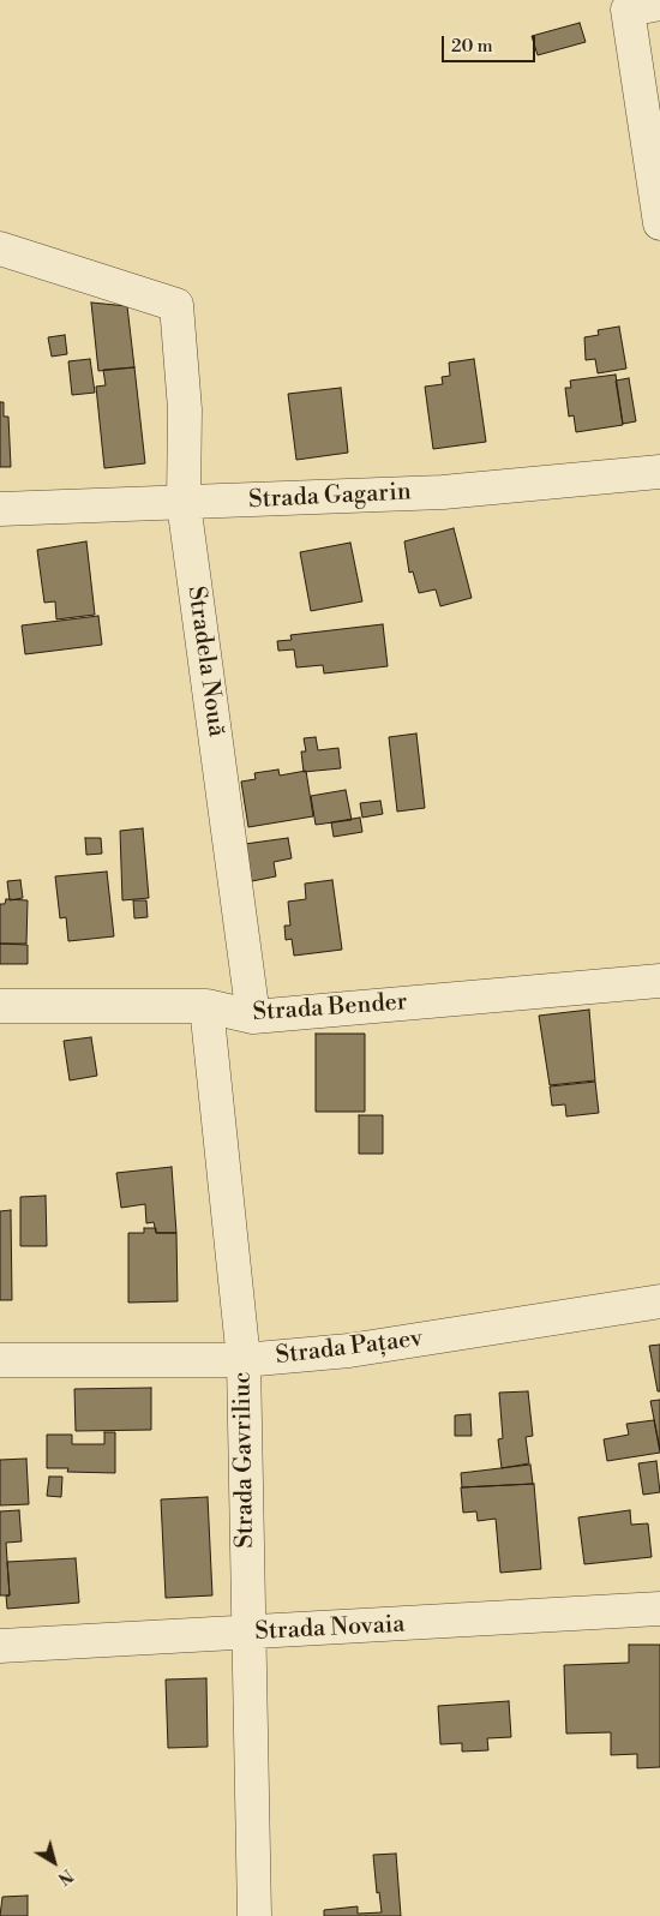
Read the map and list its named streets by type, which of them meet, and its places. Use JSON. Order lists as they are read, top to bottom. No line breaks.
{"streets":{"street":["Strada Gagarin","Stradela Nouă","Strada Bender","Strada Pațaev","Strada Gavriliuc","Strada Novaia"]},"crossings":[["Strada Gagarin","Stradela Nouă"],["Stradela Nouă","Strada Bender"],["Strada Bender","Strada Gavriliuc"],["Strada Pațaev","Strada Gavriliuc"],["Strada Gavriliuc","Strada Novaia"]],"scale_bar":"20 m","north":"bottom right"}
